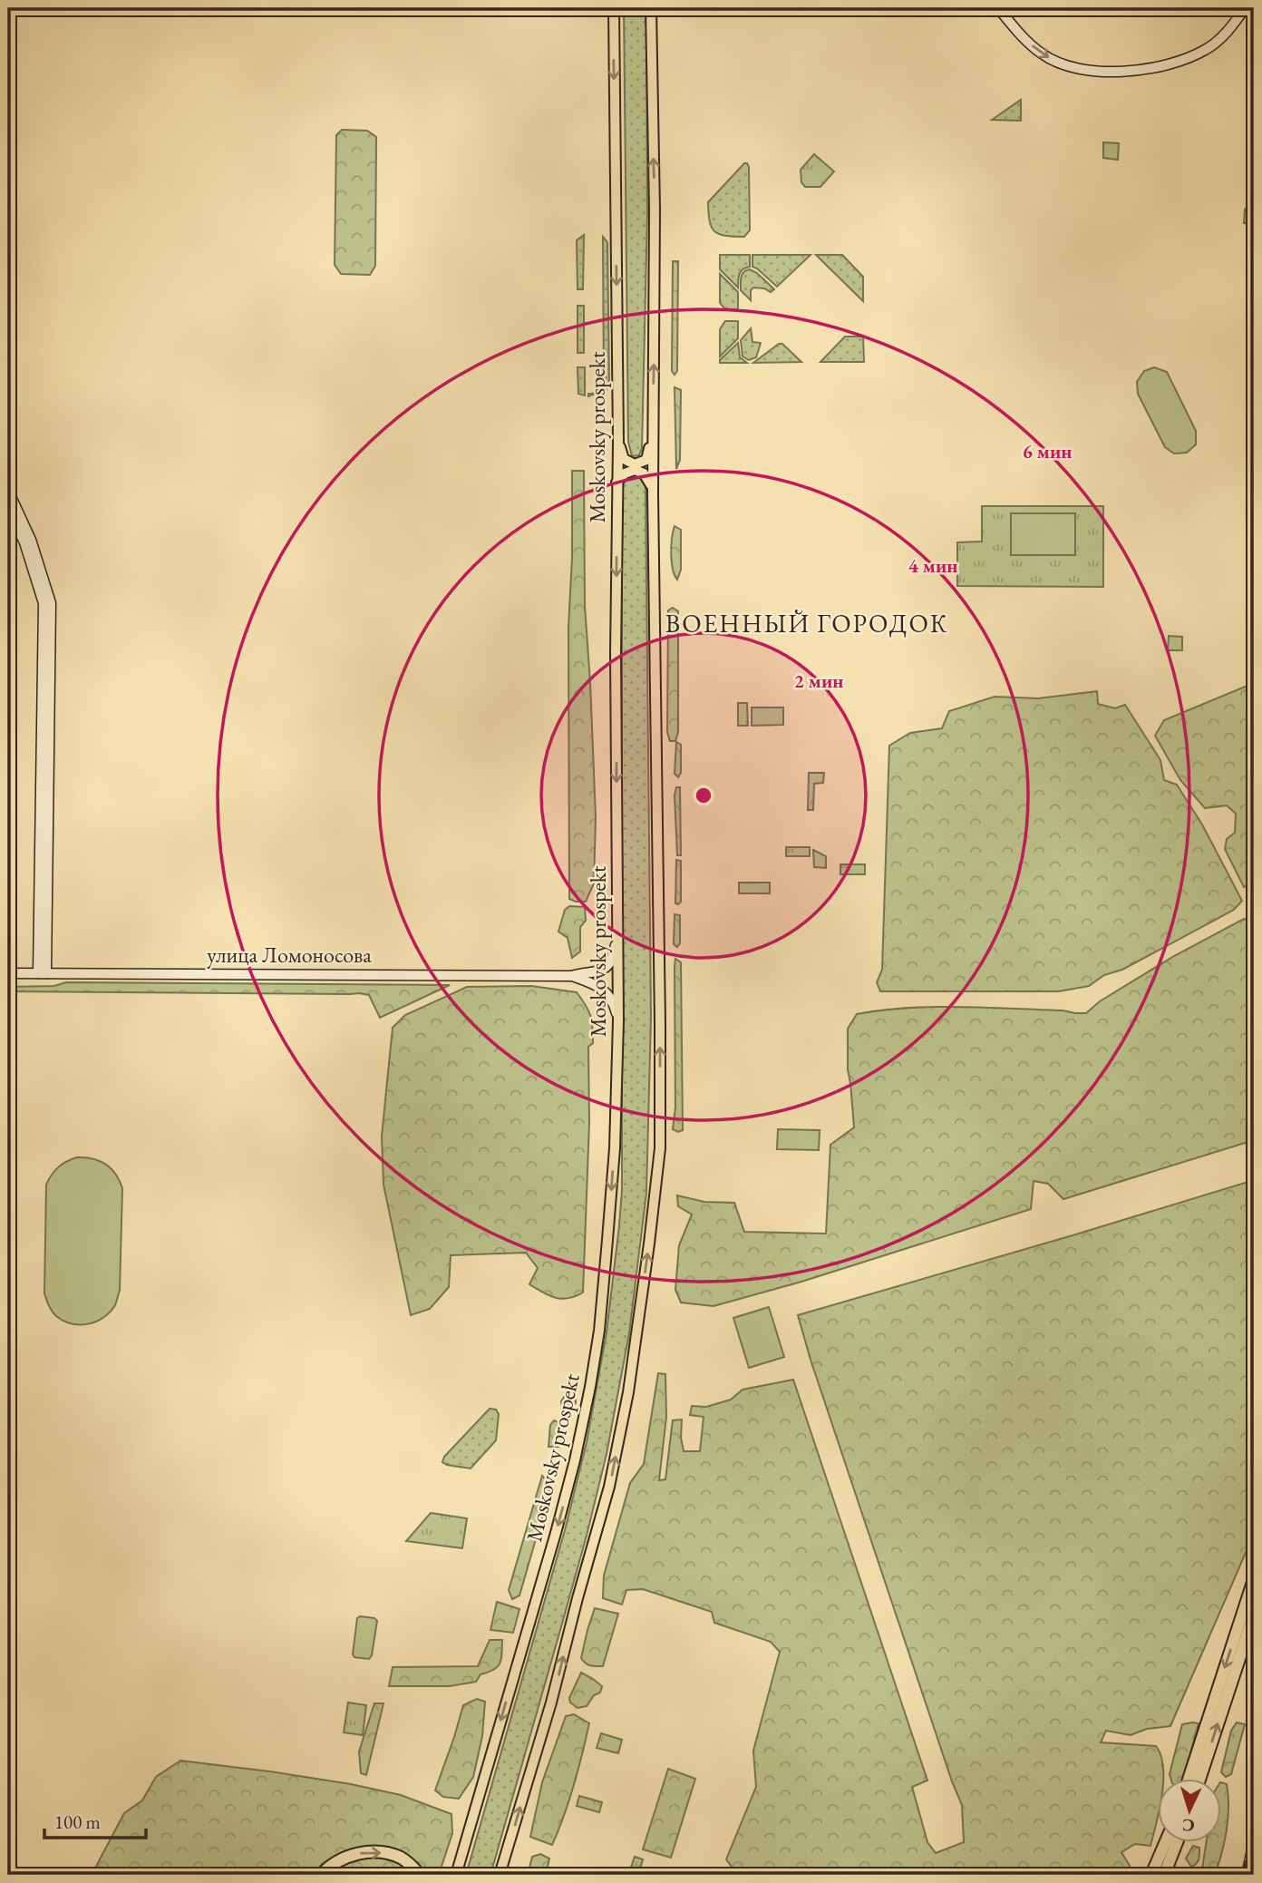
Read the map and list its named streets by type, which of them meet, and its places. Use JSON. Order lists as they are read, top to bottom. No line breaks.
{"streets":{"main road":["Moskovsky prospekt"],"street":["улица Ломоносова"]},"crossings":[["Moskovsky prospekt","улица Ломоносова"]],"districts":["ВОЕННЫЙ ГОРОДОК"],"scale_bar":"100 m","north":"bottom","rings":["6 мин","4 мин","2 мин"]}
